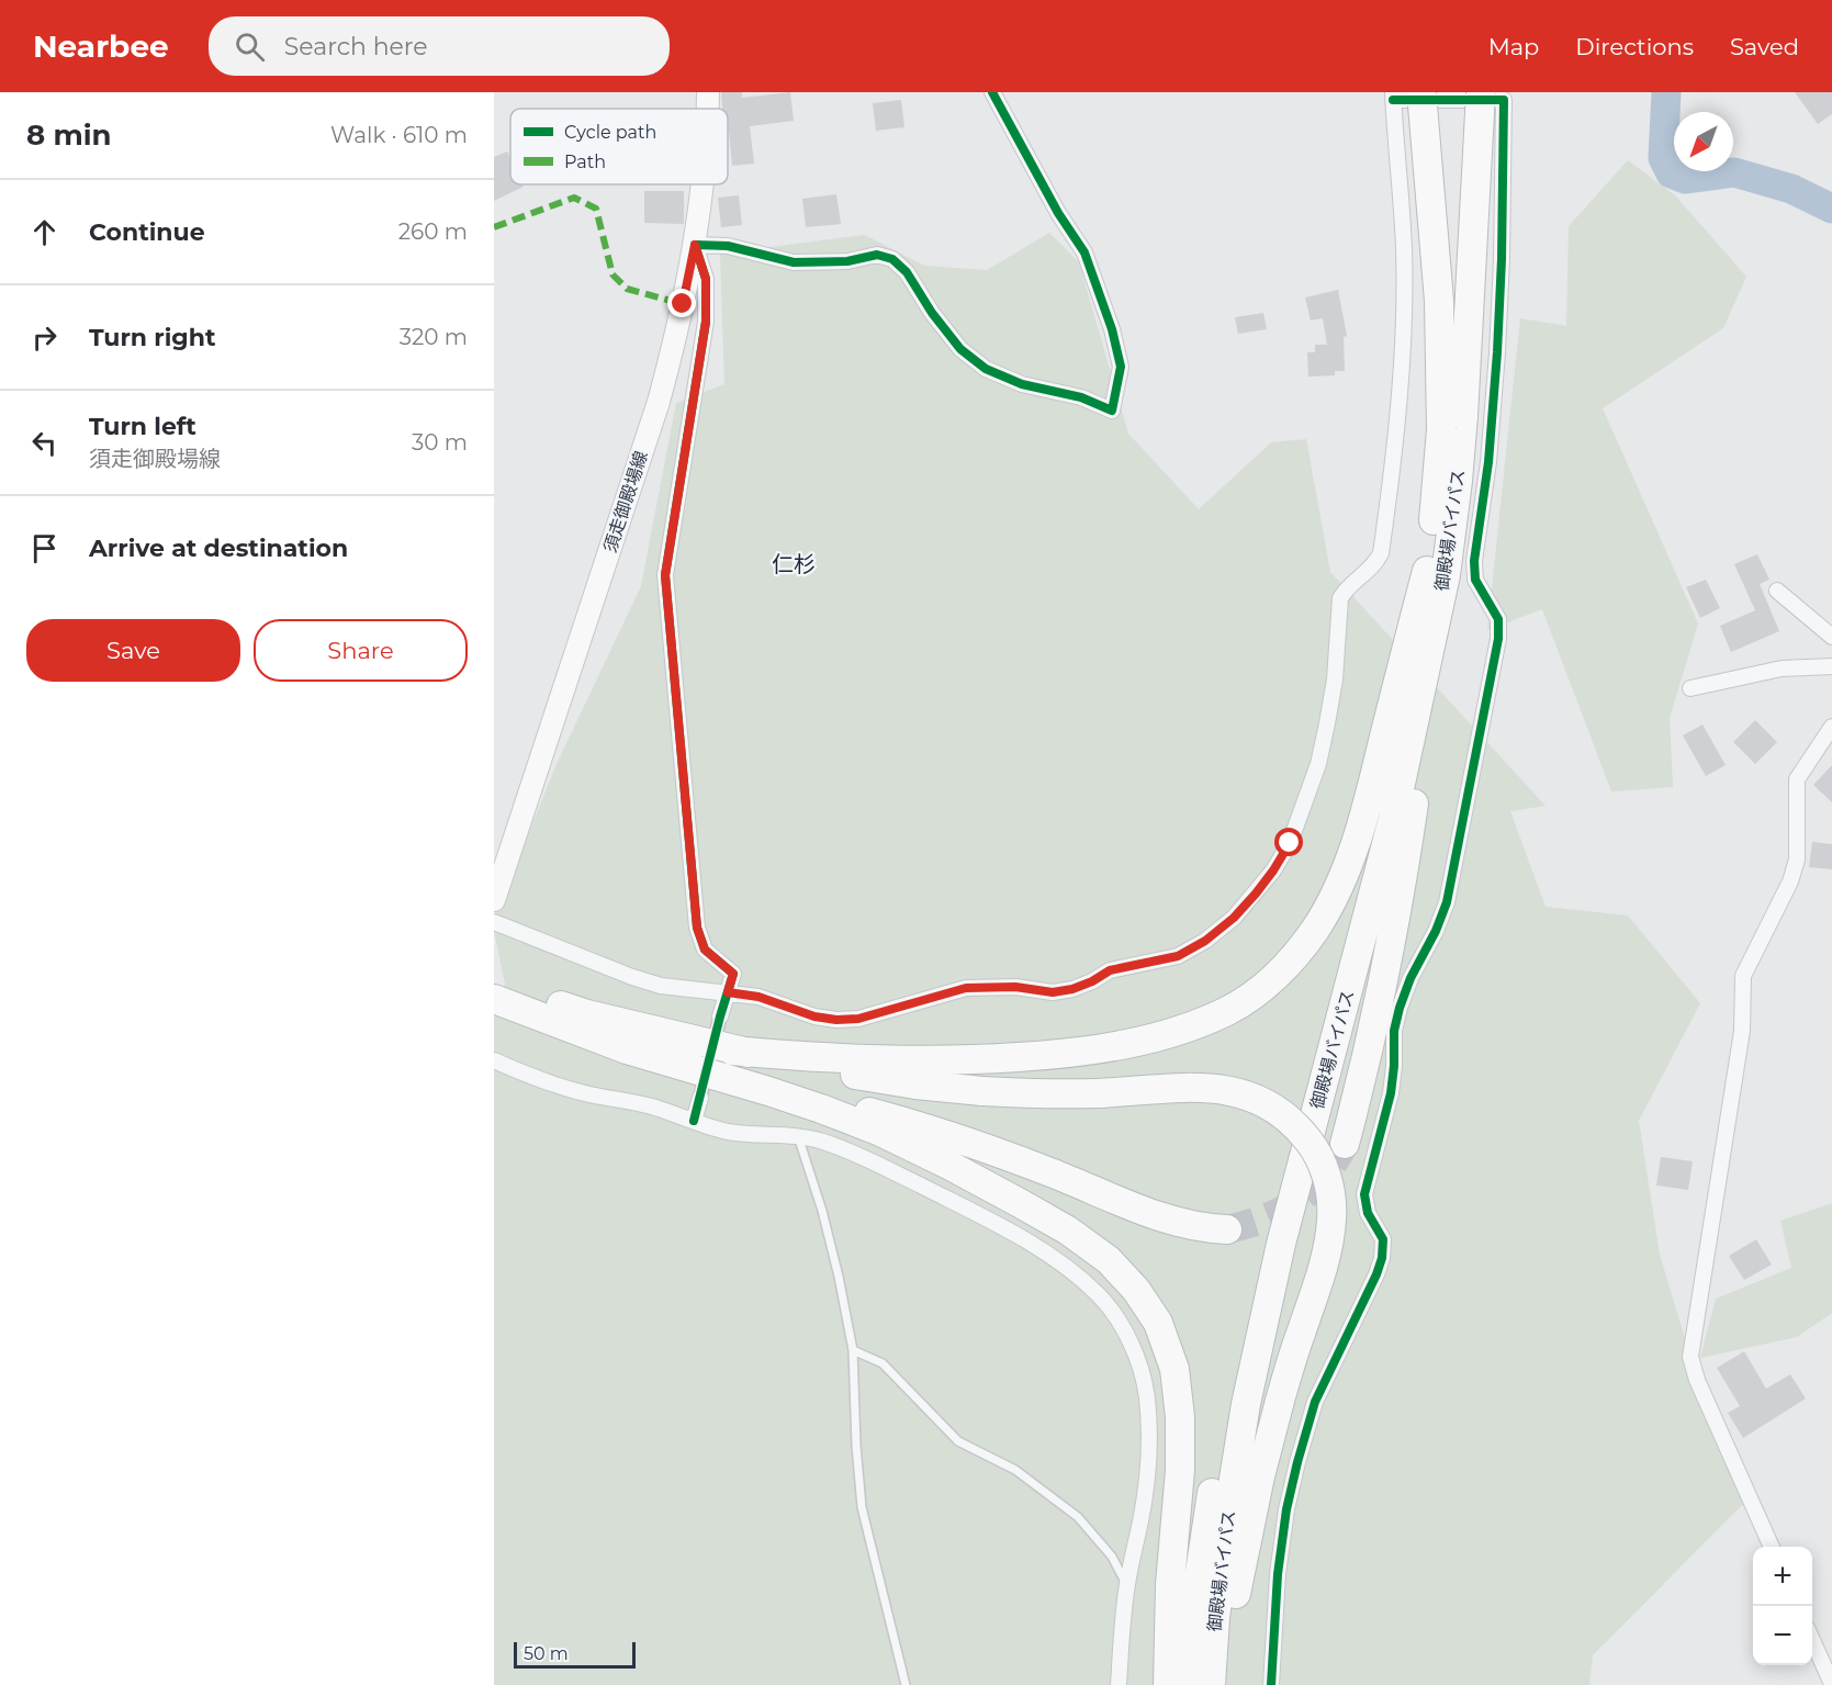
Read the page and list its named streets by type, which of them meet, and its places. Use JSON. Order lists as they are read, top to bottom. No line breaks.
{"streets":{"highway":["御殿場バイパス"],"main road":["須走御殿場線"]},"districts":["仁杉"],"legend":["Cycle path","Path"],"scale_bar":"50 m","north":"bottom left","page":{"header":"Nearbee","search":"Search here","nav":["Map","Directions","Saved"],"heading":["8 min","Walk · 610 m"],"list":[["Continue","260 m"],["Turn right","320 m"],["Turn left","須走御殿場線","30 m"],"Arrive at destination"],"buttons":["Save","Share"],"map_buttons":["+","−"],"scale":"50 m"}}
